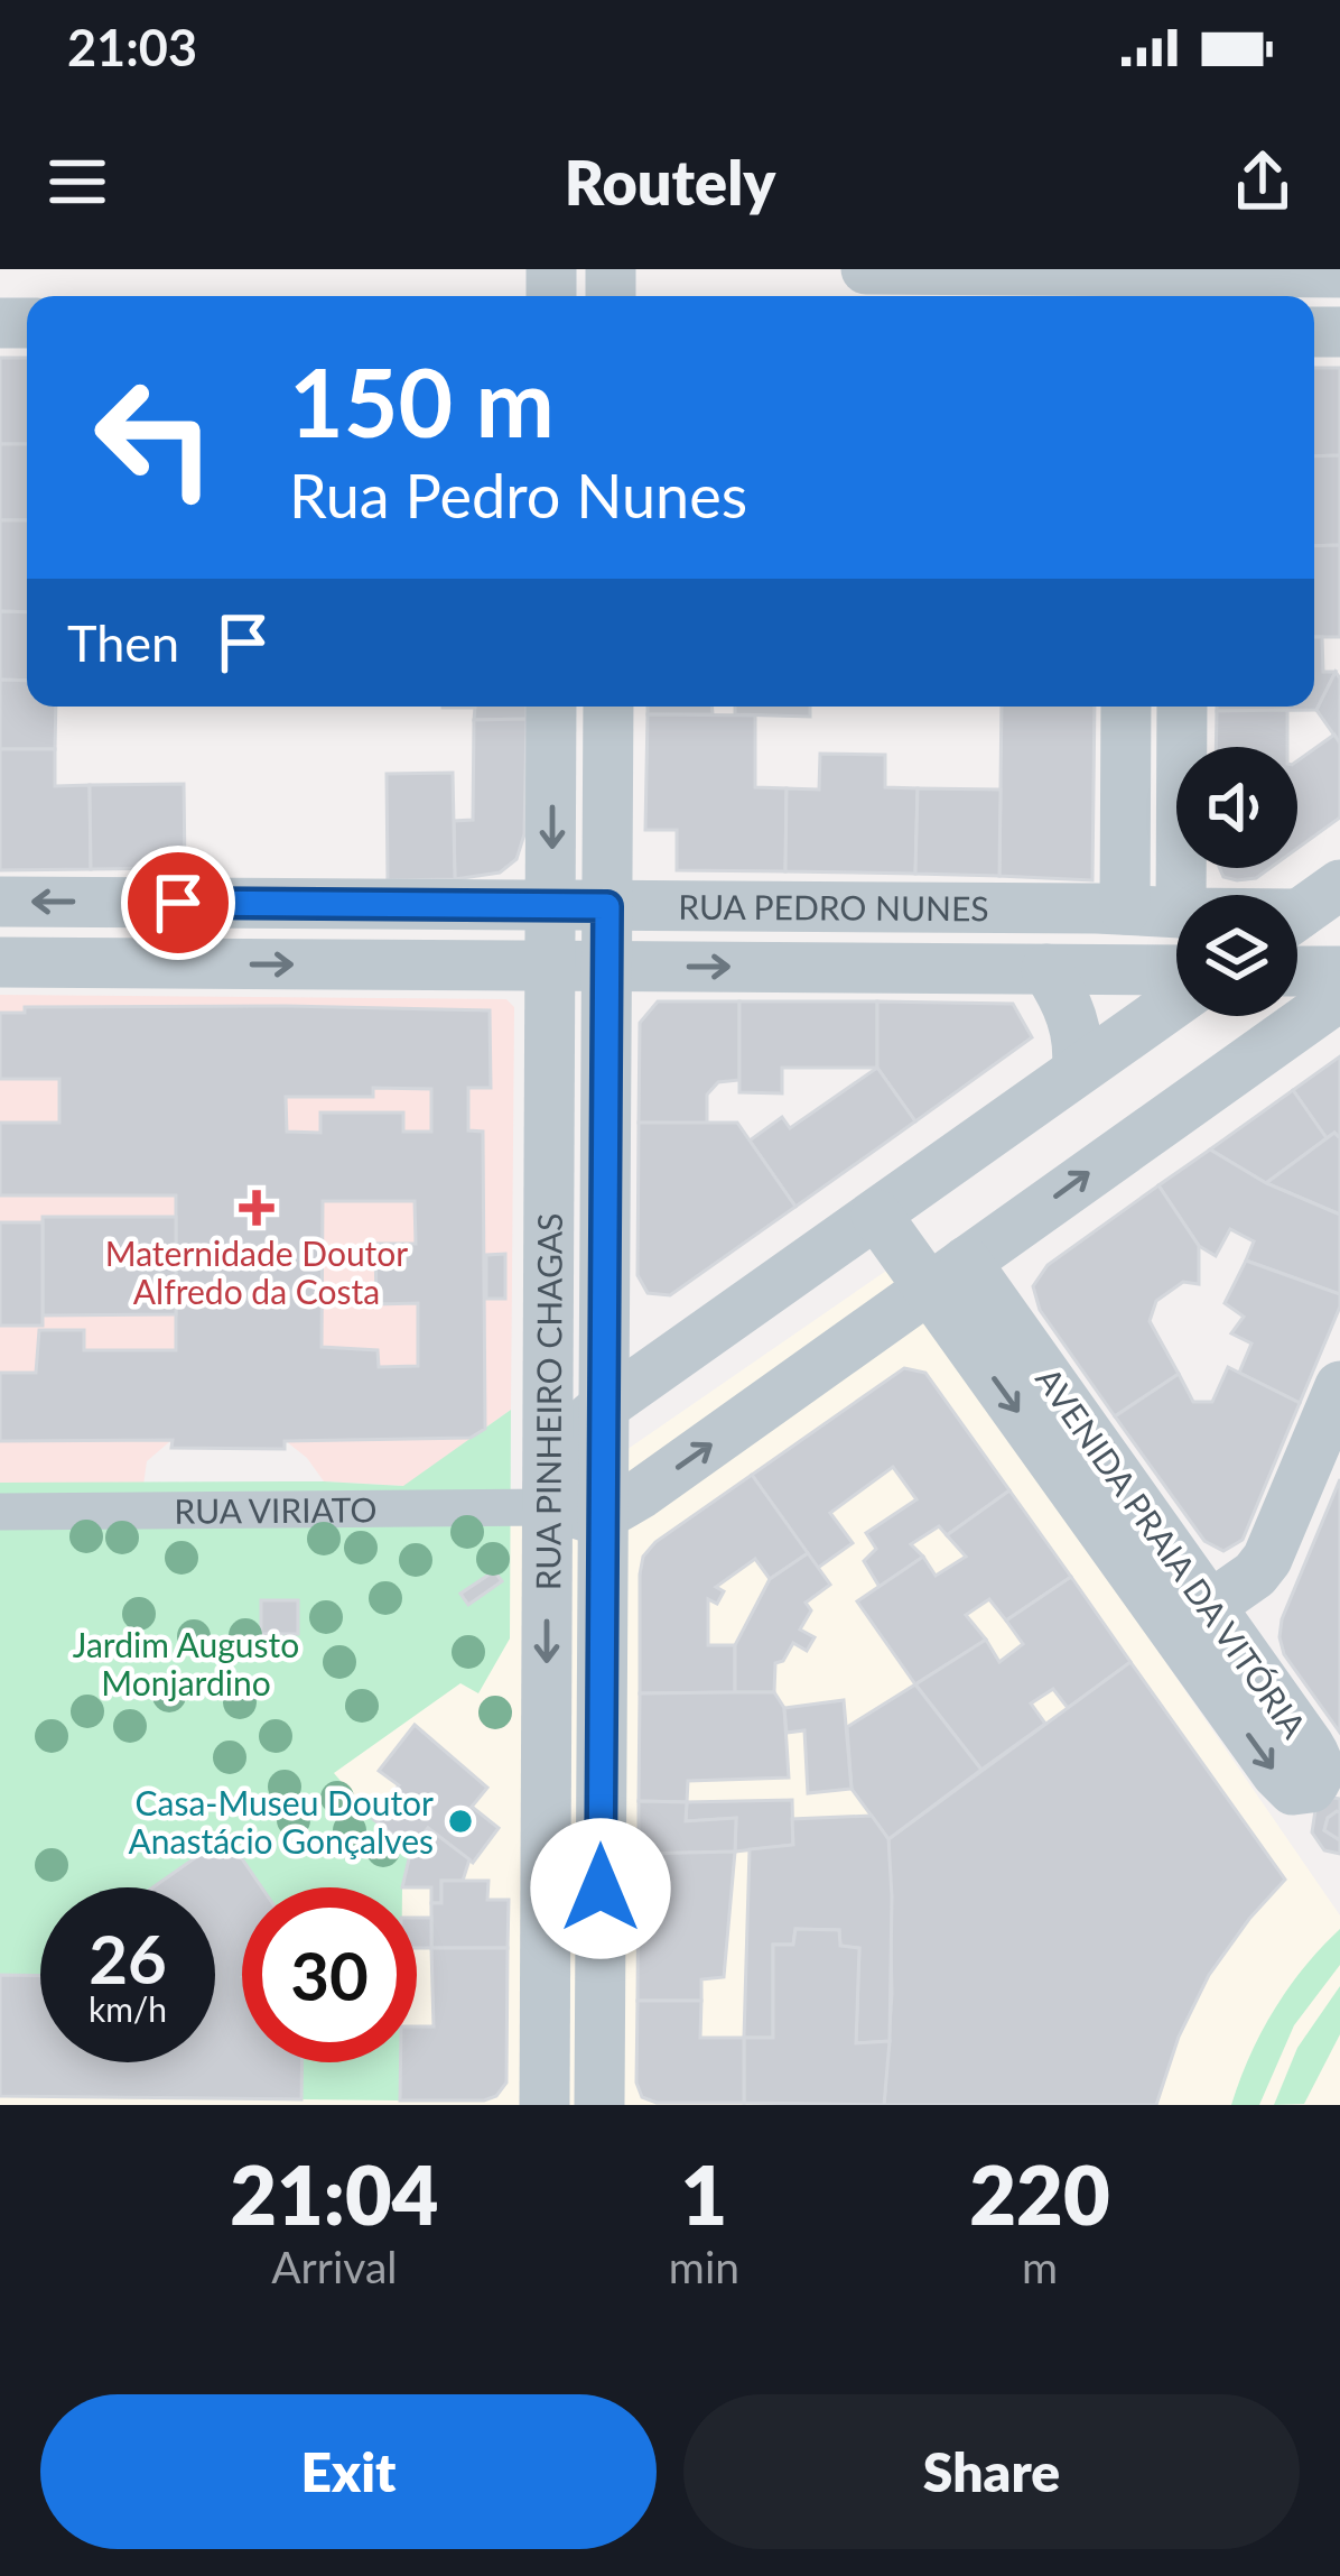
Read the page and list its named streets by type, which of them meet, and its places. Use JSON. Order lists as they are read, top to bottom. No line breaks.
{"streets":{"street":["RUA PEDRO NUNES","RUA PINHEIRO CHAGAS","RUA VIRIATO","AVENIDA PRAIA DA VITÓRIA"]},"crossings":[["RUA PEDRO NUNES","RUA PINHEIRO CHAGAS"],["RUA PINHEIRO CHAGAS","RUA VIRIATO"]],"parks":["Jardim Augusto Monjardino"],"places":{"health":["Maternidade Doutor Alfredo da Costa"],"other":["Casa-Museu Doutor Anastácio Gonçalves"]},"page":{"status":"21:03","header":"Routely","turn":["150 m","Rua Pedro Nunes"],"then":"Then","speed":"26 km/h","limit":"30","eta":["21:04","Arrival","1","min","220","m"],"buttons":["Exit","Share"]}}
